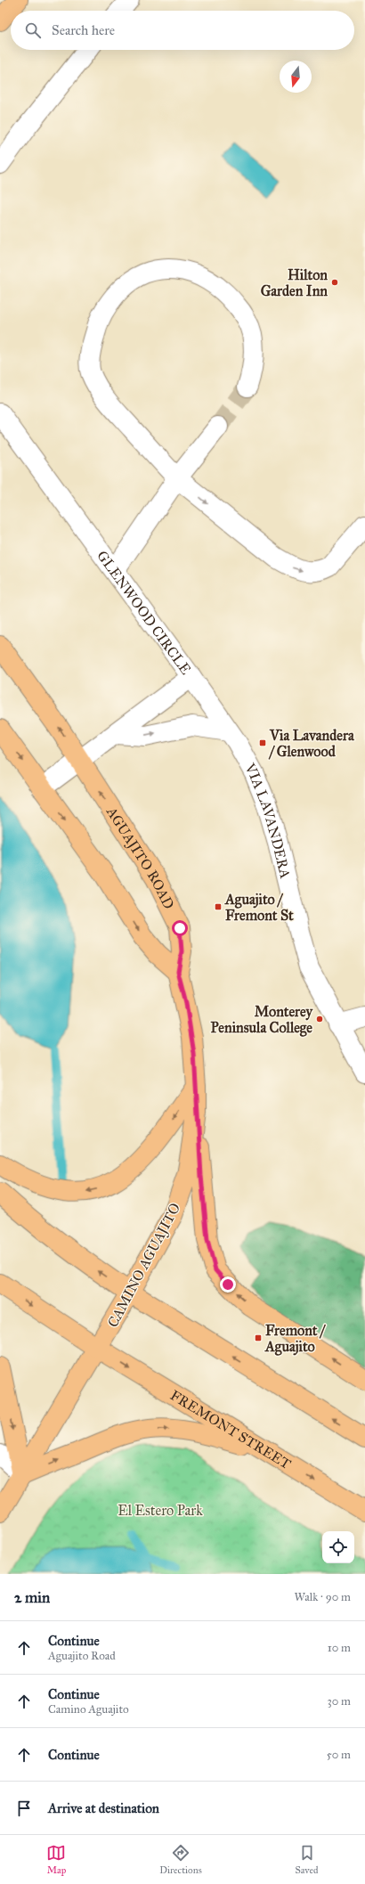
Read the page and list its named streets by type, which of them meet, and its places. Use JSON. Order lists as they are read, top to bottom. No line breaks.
{"streets":{"main road":["AGUAJITO ROAD","CAMINO AGUAJITO","FREMONT STREET"],"street":["GLENWOOD CIRCLE","VIA LAVANDERA"]},"crossings":[["GLENWOOD CIRCLE","VIA LAVANDERA"],["GLENWOOD CIRCLE","AGUAJITO ROAD"],["AGUAJITO ROAD","CAMINO AGUAJITO"],["CAMINO AGUAJITO","FREMONT STREET"]],"parks":["El Estero Park"],"places":{"other":["Hilton Garden Inn","Monterey Peninsula College"],"transit":["Via Lavandera / Glenwood","Aguajito / Fremont St","Fremont / Aguajito"]},"north":"bottom","page":{"search":"Search here","heading":["2 min","Walk · 90 m"],"list":[["Continue","Aguajito Road","10 m"],["Continue","Camino Aguajito","30 m"],["Continue","50 m"],"Arrive at destination"],"nav":["Map","Directions","Saved"]}}
